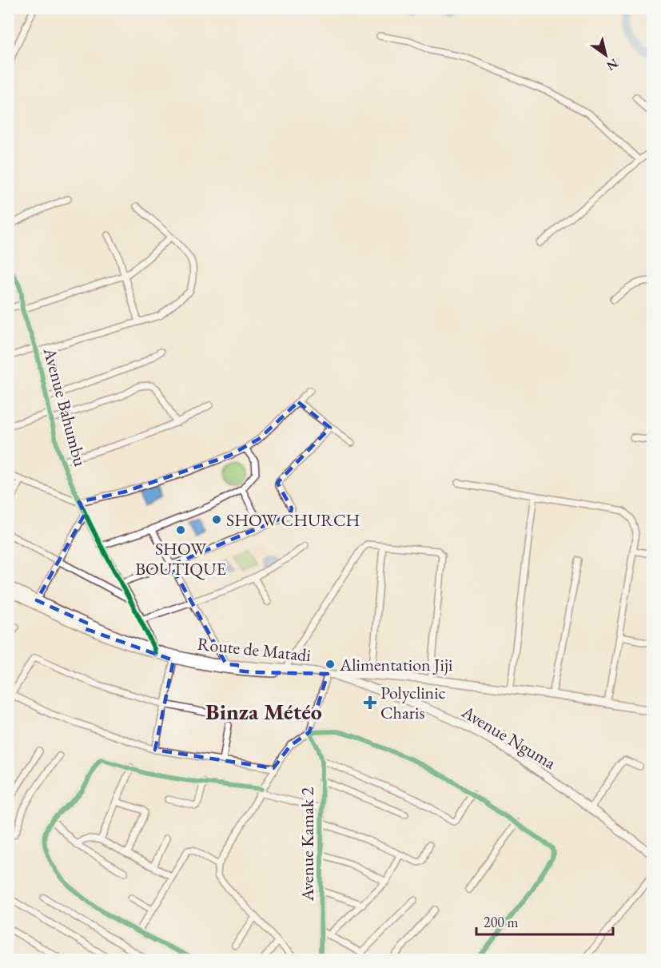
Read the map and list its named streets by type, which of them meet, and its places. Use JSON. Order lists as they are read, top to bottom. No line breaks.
{"streets":{"main road":["Route de Matadi","Avenue Nguma"],"street":["Avenue Bahumbu","Avenue Kamak 2"]},"crossings":[["Avenue Bahumbu","Route de Matadi"],["Route de Matadi","Avenue Nguma"]],"districts":["Binza Météo"],"places":{"other":["SHOW CHURCH","SHOW BOUTIQUE","Alimentation Jiji"],"health":["Polyclinic Charis"]},"scale_bar":"200 m","north":"bottom right"}
